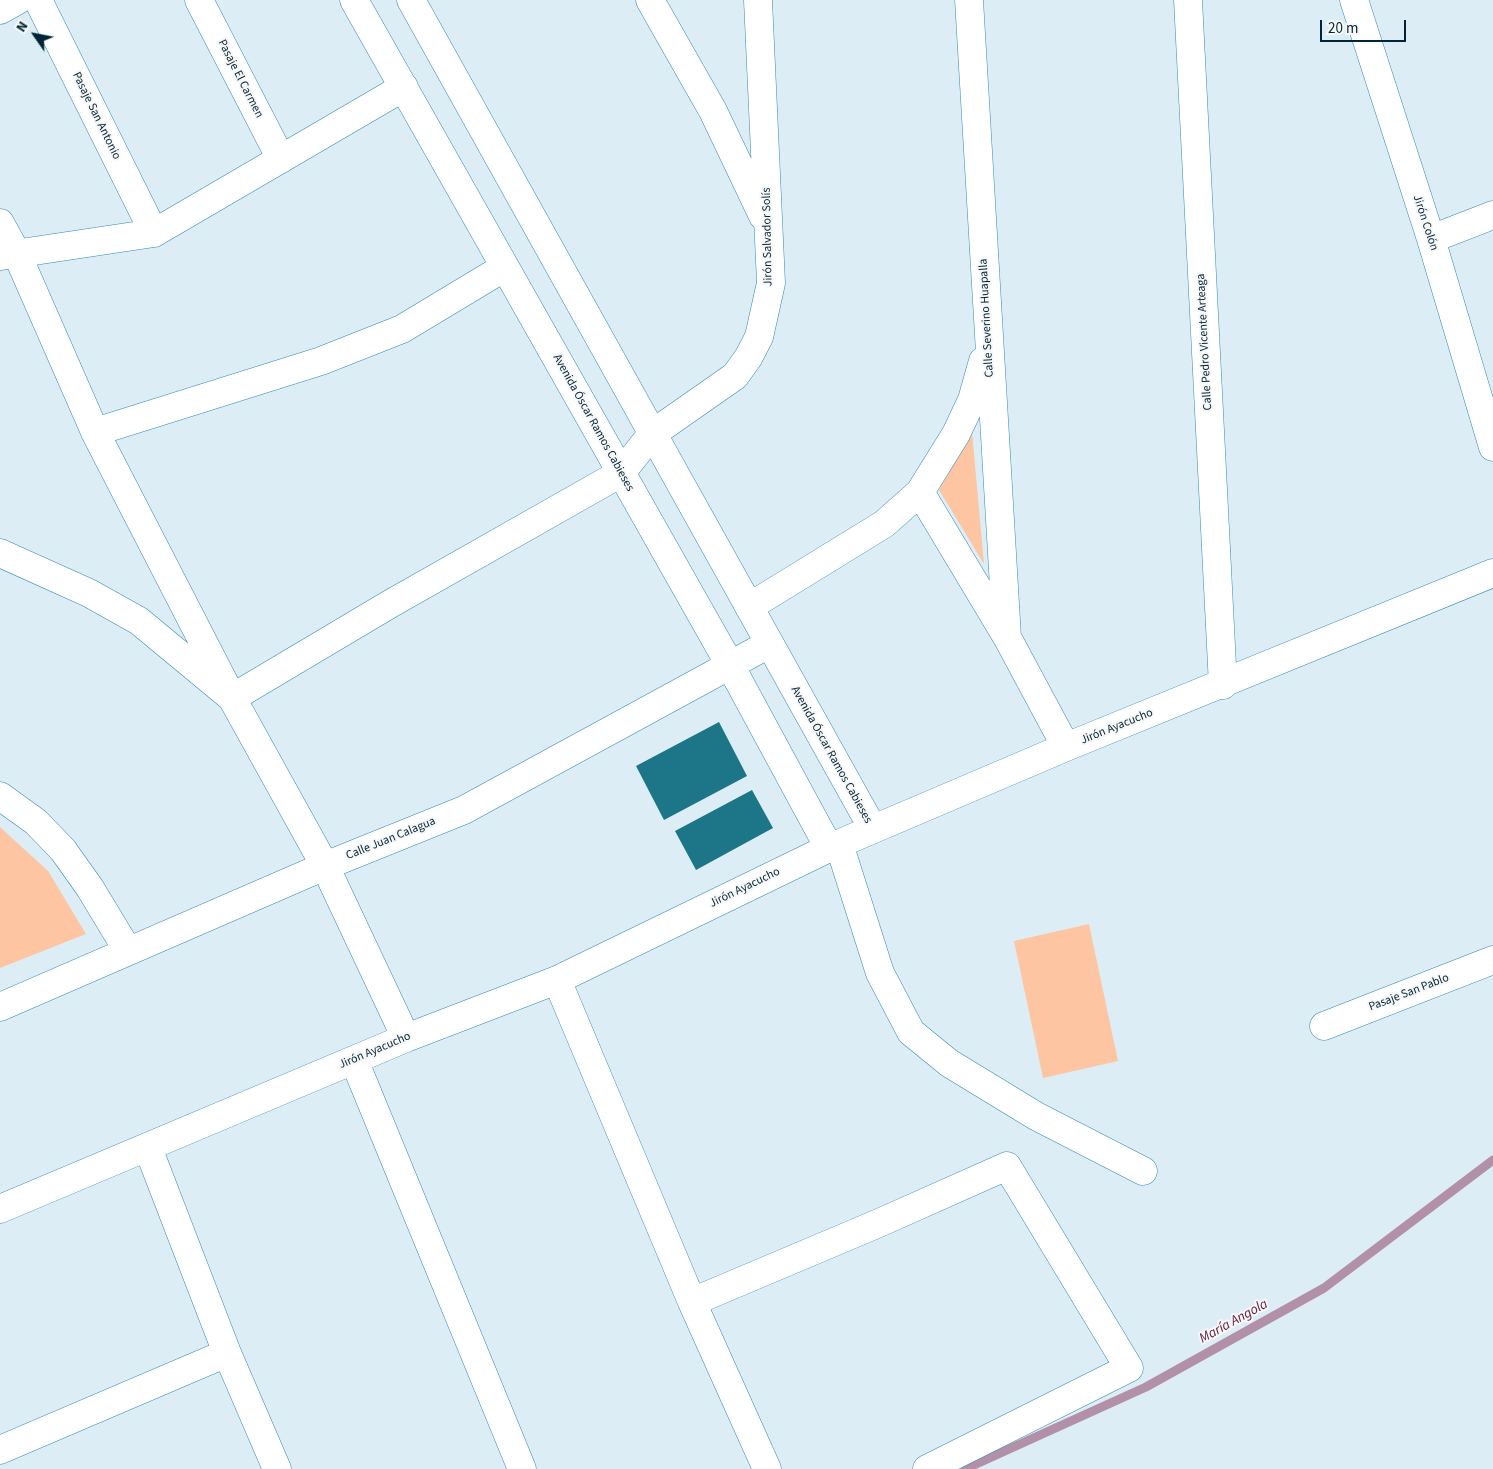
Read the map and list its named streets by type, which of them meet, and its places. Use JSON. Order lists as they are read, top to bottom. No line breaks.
{"streets":{"street":["Pasaje El Carmen","Pasaje San Antonio","Jirón Colón","Jirón Salvador Solís","Calle Severino Huapalla","Calle Pedro Vicente Arteaga","Avenida Óscar Ramos Cabieses","Jirón Ayacucho","Calle Juan Calagua","Pasaje San Pablo"]},"crossings":[["Jirón Salvador Solís","Avenida Óscar Ramos Cabieses"],["Calle Pedro Vicente Arteaga","Jirón Ayacucho"],["Avenida Óscar Ramos Cabieses","Jirón Ayacucho"],["Avenida Óscar Ramos Cabieses","Calle Juan Calagua"]],"water":["María Angola"],"scale_bar":"20 m","north":"top left"}
